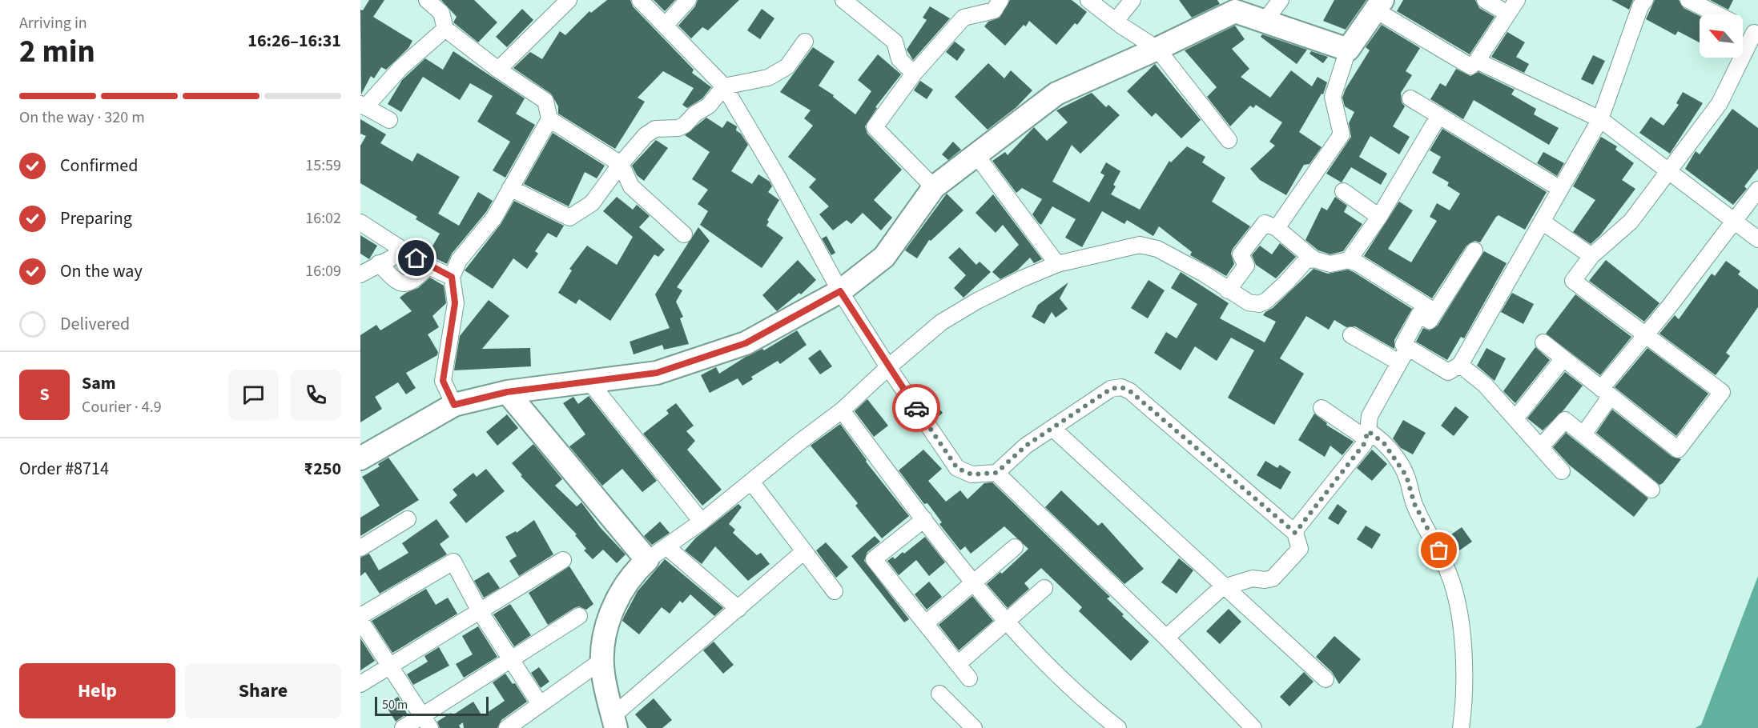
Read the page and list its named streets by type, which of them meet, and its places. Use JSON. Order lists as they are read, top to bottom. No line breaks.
{"scale_bar":"50 m","north":"top left","page":{"heading":["2 min","Arriving in","16:26–16:31"],"panel":["Sam","Courier · 4.9","Order #8714","₹250"],"bar":"On the way · 320 m","list":[["Confirmed","15:59"],["Preparing","16:02"],["On the way","16:09"],"Delivered"],"round":"S","buttons":["Help","Share"],"scale":"50 m"}}
